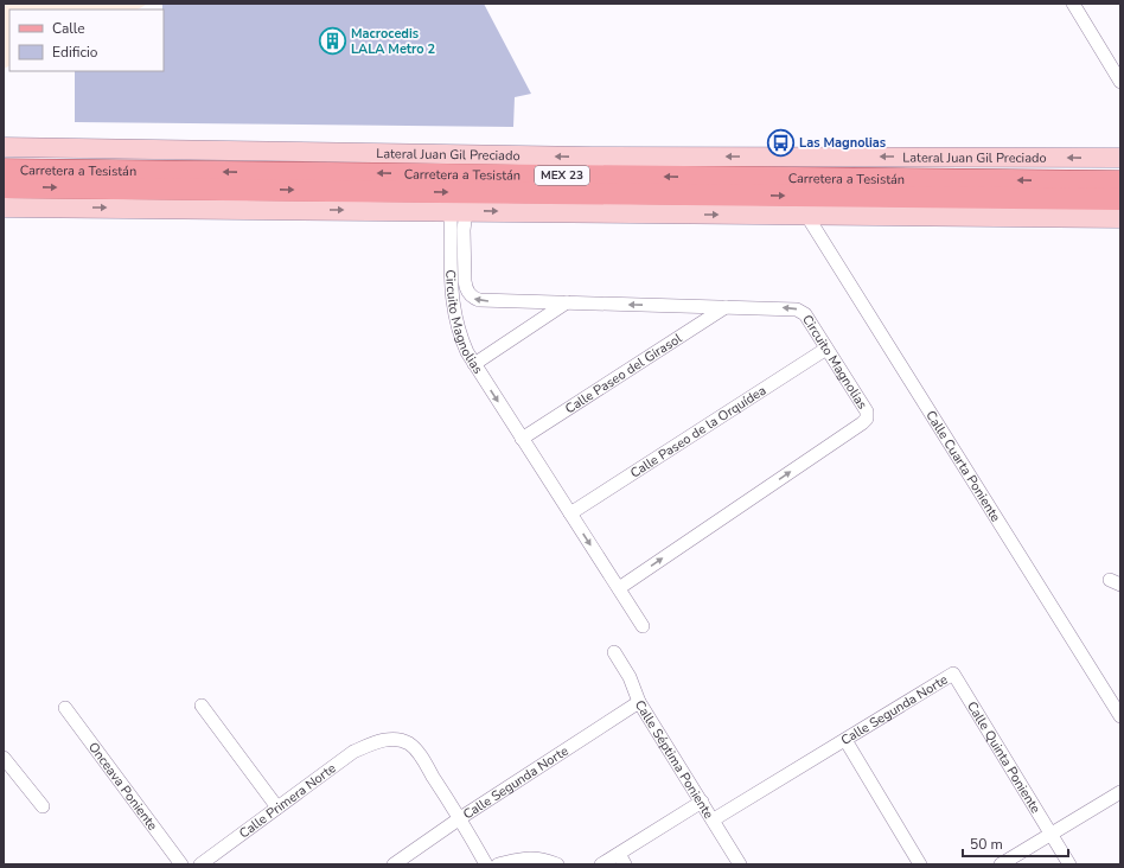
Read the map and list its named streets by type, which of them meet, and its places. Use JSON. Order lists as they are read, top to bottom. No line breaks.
{"streets":{"main road":["Lateral Juan Gil Preciado","Carretera a Tesistán","MEX 23"],"street":["Circuito Magnolias","Calle Paseo del Girasol","Calle Paseo de la Orquídea","Calle Cuarta Poniente","Calle Segunda Norte","Calle Quinta Poniente","Calle Séptima Poniente","Onceava Poniente","Calle Primera Norte"]},"crossings":[["Circuito Magnolias","Calle Paseo del Girasol"],["Circuito Magnolias","Calle Paseo de la Orquídea"],["Calle Segunda Norte","Calle Quinta Poniente"],["Calle Segunda Norte","Calle Séptima Poniente"],["Calle Segunda Norte","Calle Primera Norte"]],"places":{"building":["Macrocedis LALA Metro 2"],"bus stop":["Las Magnolias"]},"legend":["Calle","Edificio"],"scale_bar":"50 m"}
